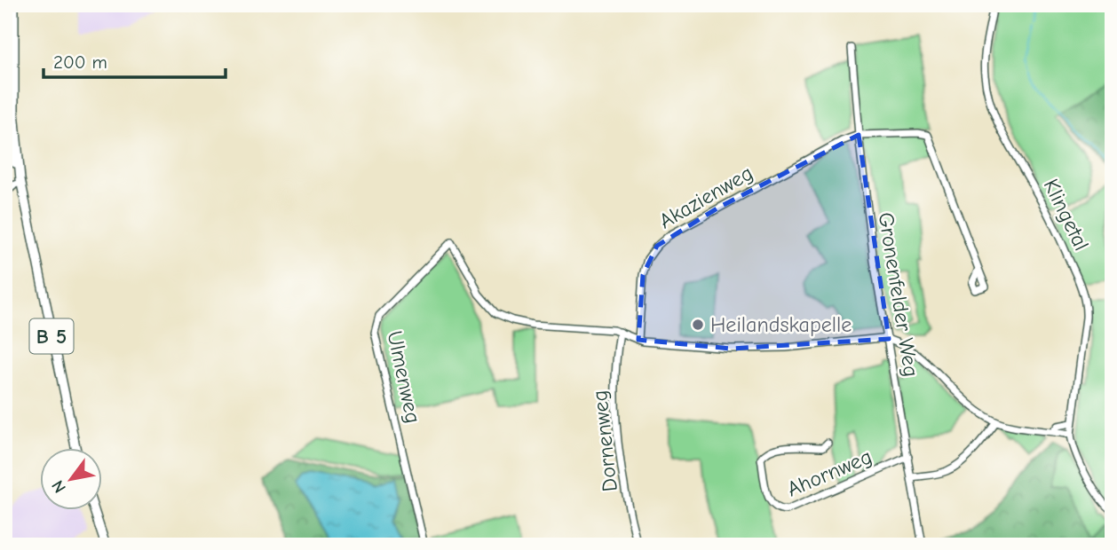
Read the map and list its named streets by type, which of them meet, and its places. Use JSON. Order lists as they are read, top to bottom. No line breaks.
{"streets":{"main road":["B 5"],"street":["Akazienweg","Klingetal","Gronenfelder Weg","Ulmenweg","Dornenweg","Ahornweg"]},"crossings":[["Akazienweg","Gronenfelder Weg"],["Gronenfelder Weg","Ahornweg"],["Ulmenweg","Dornenweg"]],"places":["Heilandskapelle"],"scale_bar":"200 m","north":"bottom left"}
